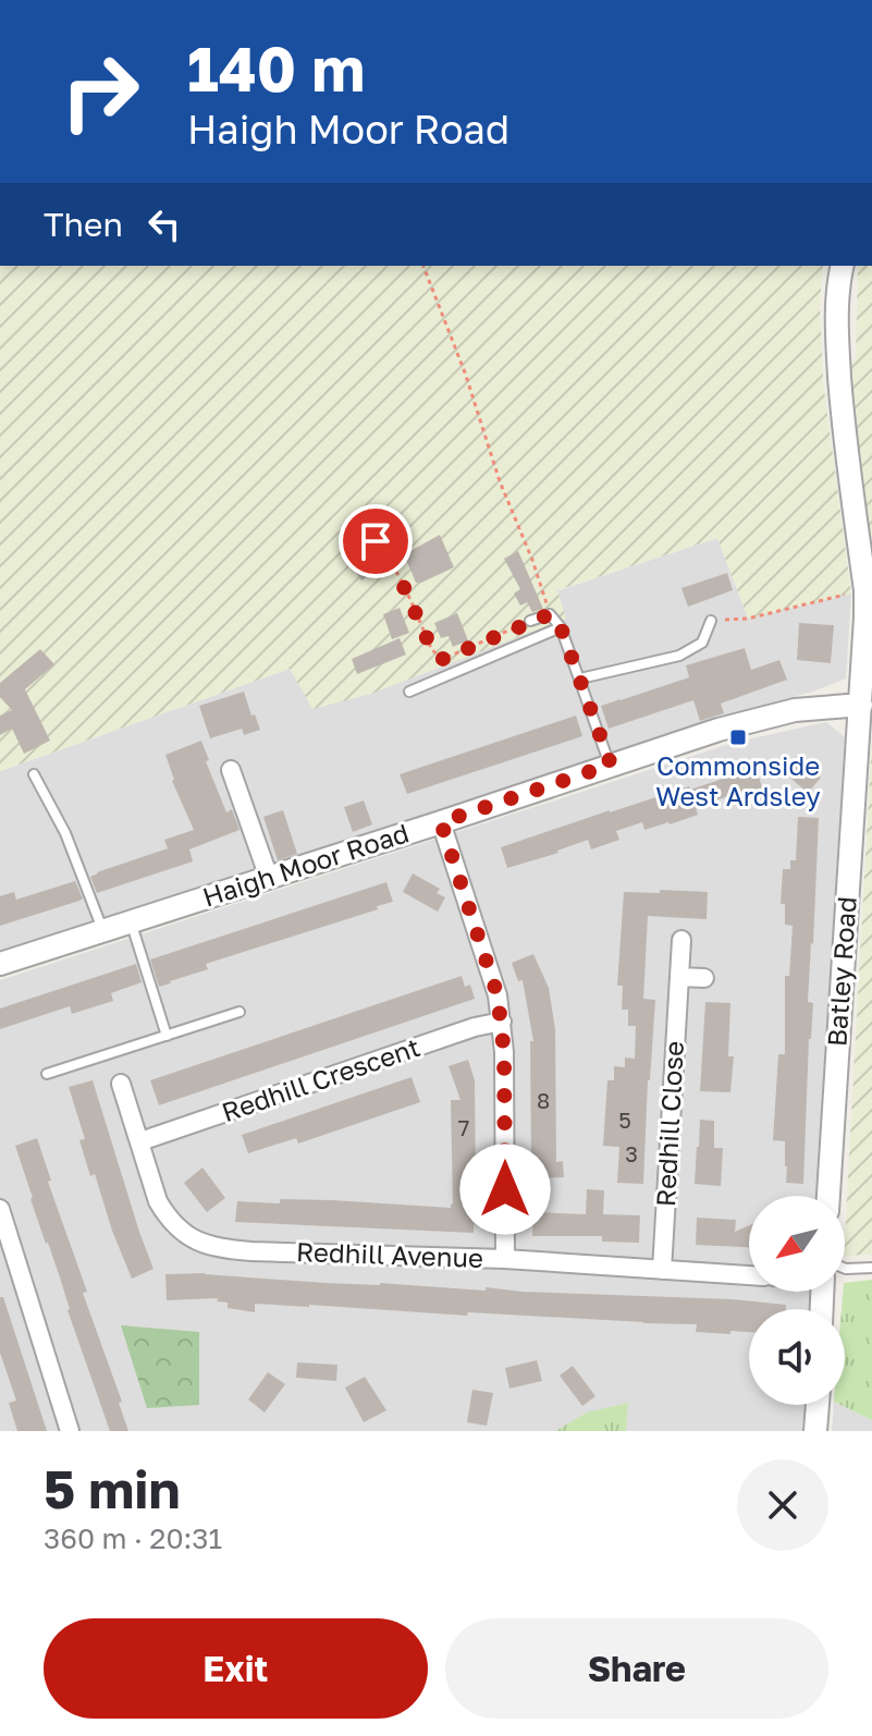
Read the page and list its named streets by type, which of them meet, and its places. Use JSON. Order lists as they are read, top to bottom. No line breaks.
{"streets":{"street":["Haigh Moor Road","Batley Road","Redhill Crescent","Redhill Close","Redhill Avenue"]},"crossings":[["Haigh Moor Road","Batley Road"],["Redhill Crescent","Redhill Avenue"],["Redhill Close","Redhill Avenue"]],"places":{"transit":["Commonside West Ardsley"]},"house_numbers":["8","5","7","3"],"north":"bottom left","page":{"turn":["140 m","Haigh Moor Road"],"then":"Then","heading":["5 min","360 m · 20:31"],"buttons":["Exit","Share"]}}
